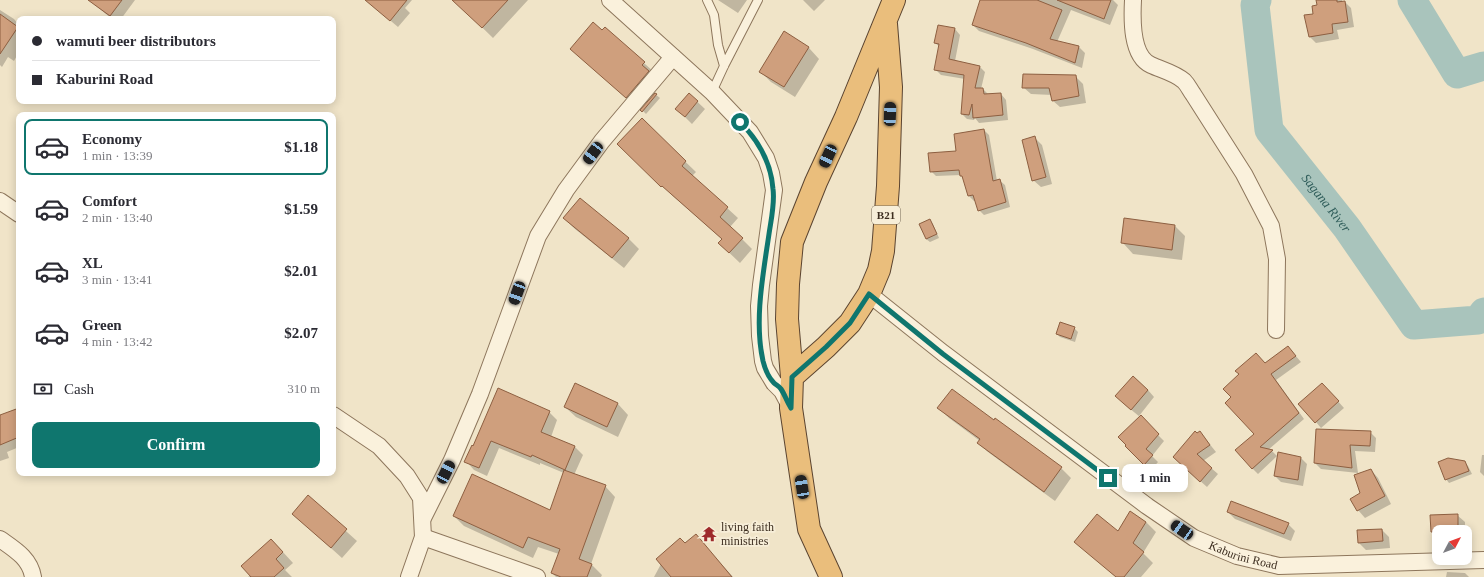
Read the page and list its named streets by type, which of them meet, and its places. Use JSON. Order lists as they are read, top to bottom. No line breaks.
{"streets":{"highway":["B21"],"street":["Kaburini Road"]},"crossings":[["B21","Kaburini Road"]],"water":["Sagana River"],"places":{"temple":["living faith ministries"]},"north":"top right","page":{"banner":["wamuti beer distributors","Kaburini Road"],"list":[{"name":"Economy","note":"1 min · 13:39","value":"$1.18"},{"name":"Comfort","note":"2 min · 13:40","value":"$1.59"},{"name":"XL","note":"3 min · 13:41","value":"$2.01"},{"name":"Green","note":"4 min · 13:42","value":"$2.07"}],"pay":["Cash","310 m"],"buttons":"Confirm","bubble":"1 min"}}
